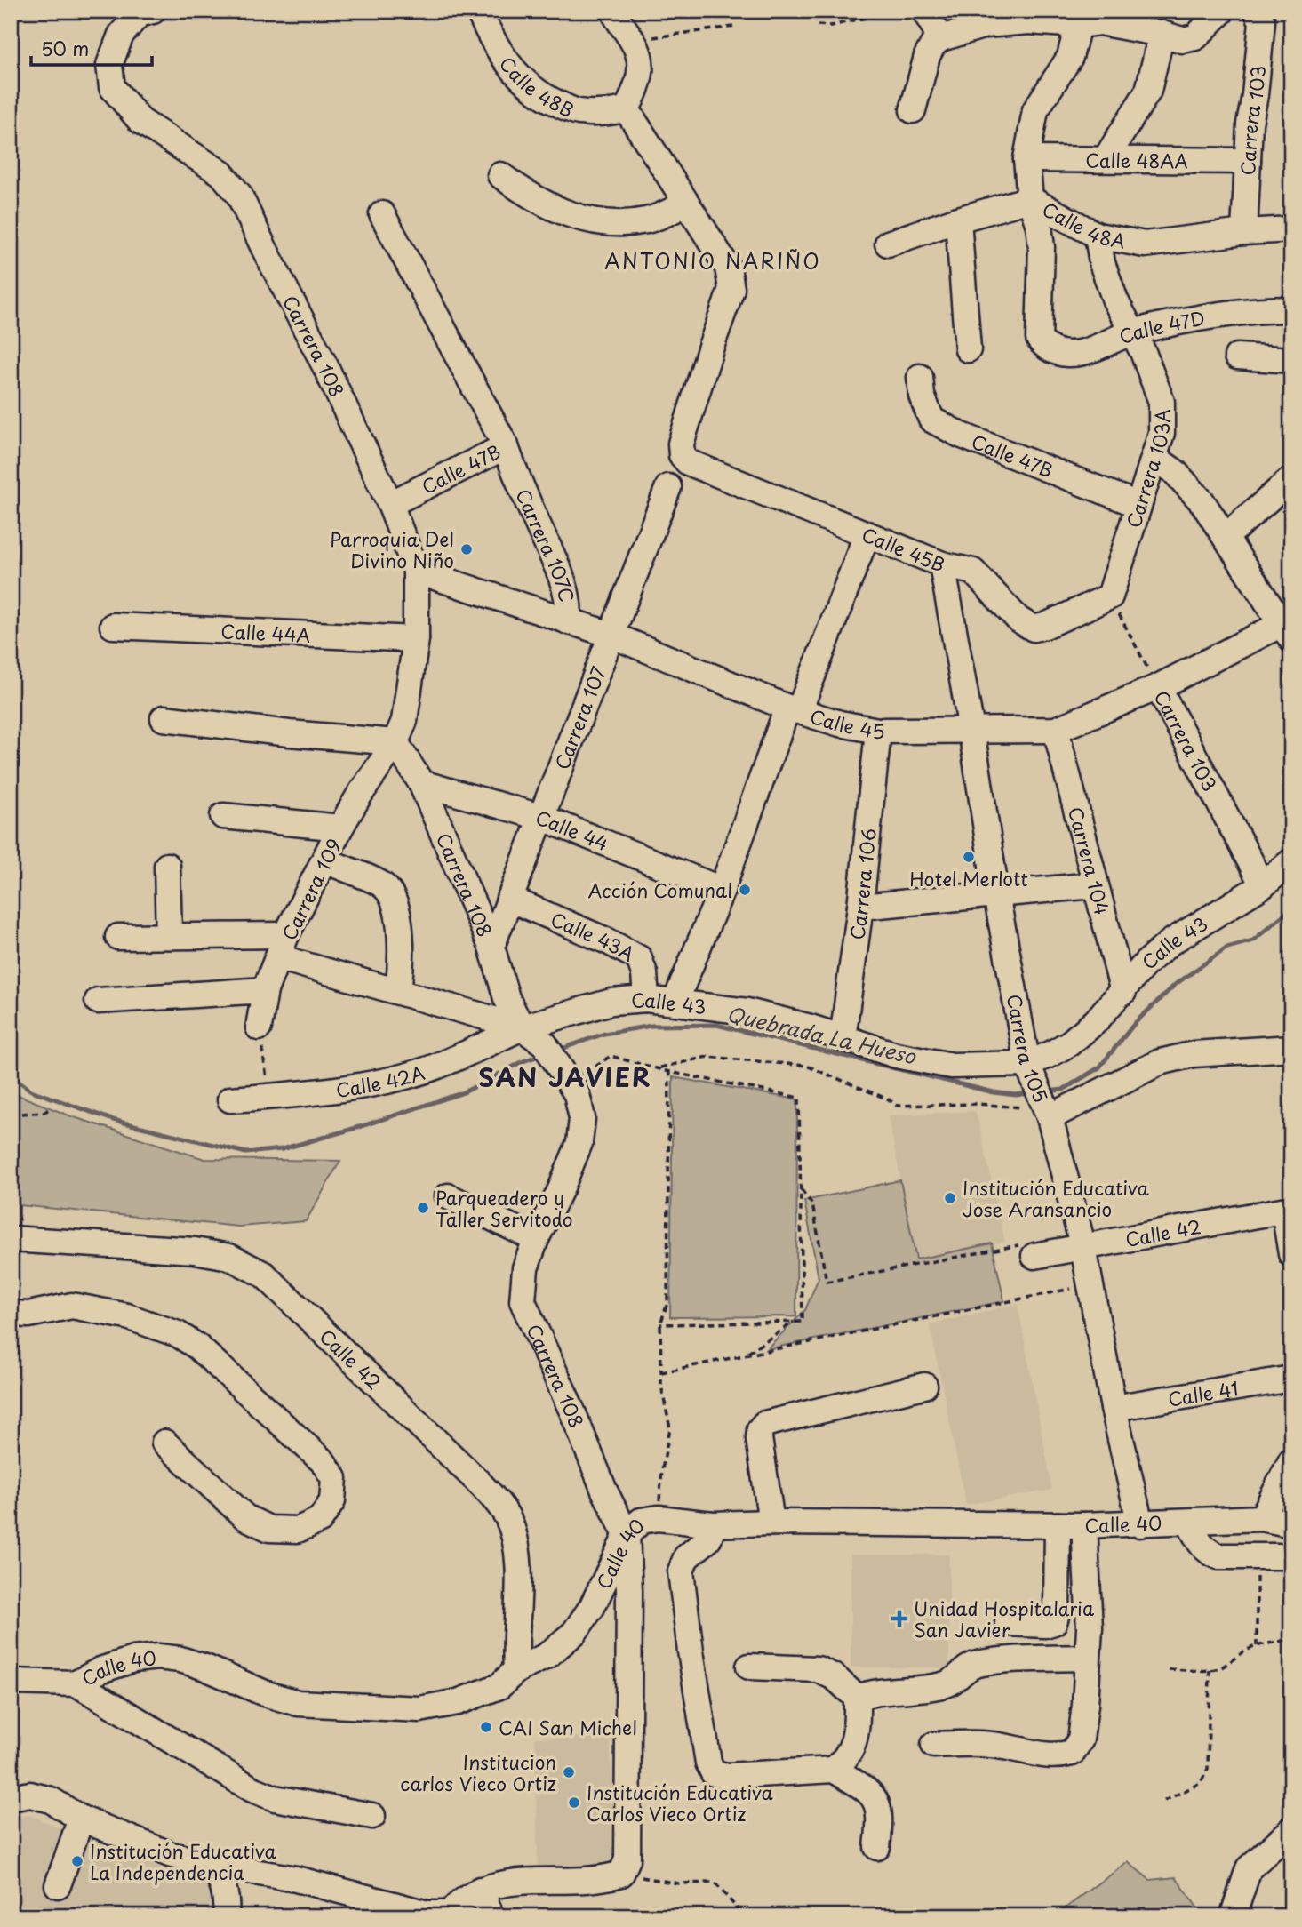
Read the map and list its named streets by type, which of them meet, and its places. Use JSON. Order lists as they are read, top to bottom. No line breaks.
{"streets":{"street":["Calle 48B","Carrera 103","Calle 48AA","Calle 48A","Calle 47D","Carrera 108","Calle 47B","Carrera 103A","Carrera 107C","Calle 45B","Calle 44A","Carrera 107","Calle 45","Calle 44","Carrera 104","Carrera 106","Carrera 109","Calle 43A","Calle 43","Carrera 105","Calle 42A","Calle 42","Calle 41","Calle 40"]},"crossings":[["Carrera 103","Calle 48AA"],["Carrera 103","Calle 48A"],["Carrera 103","Carrera 103A"],["Carrera 103","Calle 45B"],["Carrera 103","Calle 45"],["Carrera 103","Calle 43"],["Calle 48A","Calle 47D"],["Calle 48A","Carrera 103A"],["Calle 47D","Carrera 103A"],["Carrera 108","Calle 47B"],["Carrera 108","Calle 44A"],["Carrera 108","Carrera 107"],["Carrera 108","Calle 45"],["Carrera 108","Calle 44"],["Carrera 108","Carrera 109"],["Carrera 108","Calle 43"],["Carrera 108","Calle 42A"],["Carrera 108","Calle 40"],["Calle 47B","Carrera 103A"],["Calle 47B","Carrera 107C"],["Carrera 103A","Calle 45B"],["Carrera 107C","Calle 45"],["Calle 45B","Carrera 105"],["Carrera 107","Calle 45"],["Carrera 107","Calle 44"],["Carrera 107","Calle 43A"],["Calle 45","Carrera 104"],["Calle 45","Carrera 106"],["Calle 45","Carrera 105"],["Carrera 104","Calle 43"],["Carrera 106","Calle 43"],["Calle 43A","Calle 43"],["Calle 43","Carrera 105"],["Calle 43","Calle 42A"],["Carrera 105","Calle 42"],["Carrera 105","Calle 41"],["Carrera 105","Calle 40"],["Calle 42","Calle 40"]],"districts":["ANTONIO NARIÑO","SAN JAVIER"],"water":["Quebrada La Hueso"],"places":{"other":["Parroquia Del Divino Niño","Hotel Merlott","Acción Comunal","Institución Educativa Jose Aransancio","Parqueadero y Taller Servitodo","CAI San Michel","Institucion carlos Vieco Ortiz","Institución Educativa Carlos Vieco Ortiz","Institución Educativa La Independencia"],"health":["Unidad Hospitalaria San Javier"]},"scale_bar":"50 m"}
